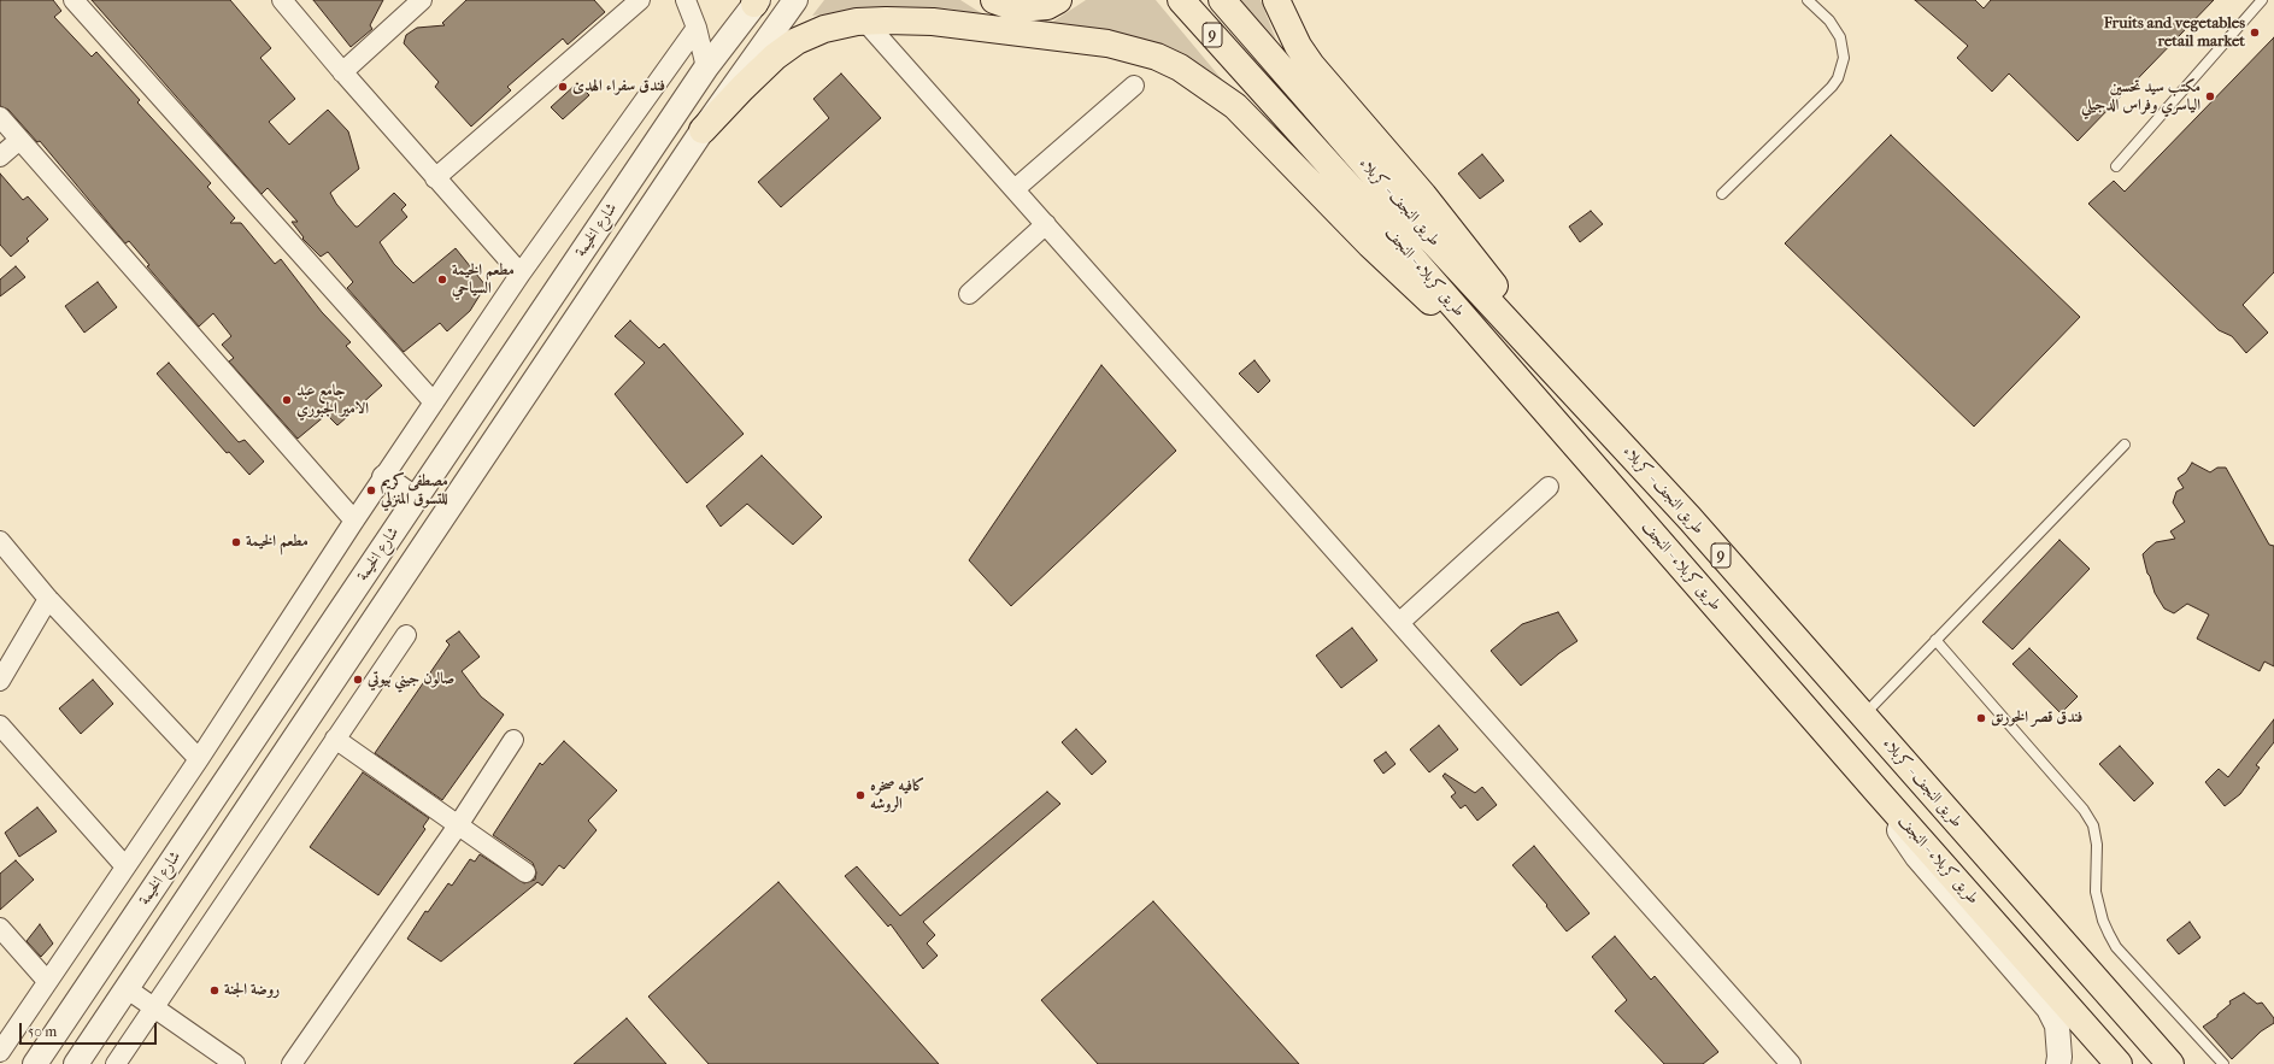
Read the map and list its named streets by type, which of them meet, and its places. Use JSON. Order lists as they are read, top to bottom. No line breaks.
{"streets":{"highway":["9","طريق النجف - کربلاء","طريق کربلاء - النجف"],"street":["شارع الخيمة"]},"places":["Fruits and vegetables retail market","فندق سفراء الهدى","مكتب سيد تحسين الياسري وفراس الدجيلي","مطعم الخيمة السياحي","جامع عبد الامير الجبوري","مصطفى كريم للتسوق المنزلي","مطعم الخيمة","صالون جيني بيوتي","فندق قصر الخورنق","كافيه صخره الروشه","روضة الجنة"],"scale_bar":"50 m"}
